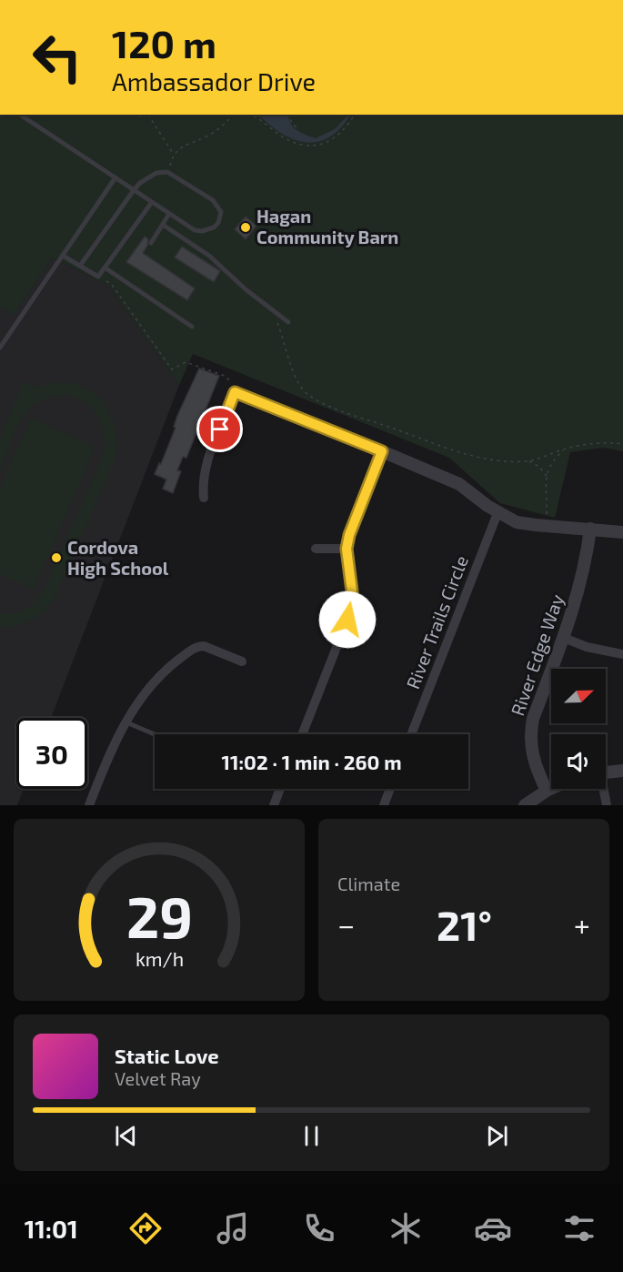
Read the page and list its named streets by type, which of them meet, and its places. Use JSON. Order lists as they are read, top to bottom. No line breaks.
{"streets":{"street":["River Trails Circle","River Edge Way"]},"places":["Hagan Community Barn","Cordova High School"],"north":"top right","page":{"turn":["120 m","Ambassador Drive"],"limit":"30","trip":"11:02 · 1 min · 260 m","tile":"Climate","heat":["−","21°","+"],"song":["Static Love","Velvet Ray"],"tabs":"11:01","gauge":["29","km/h"]}}
